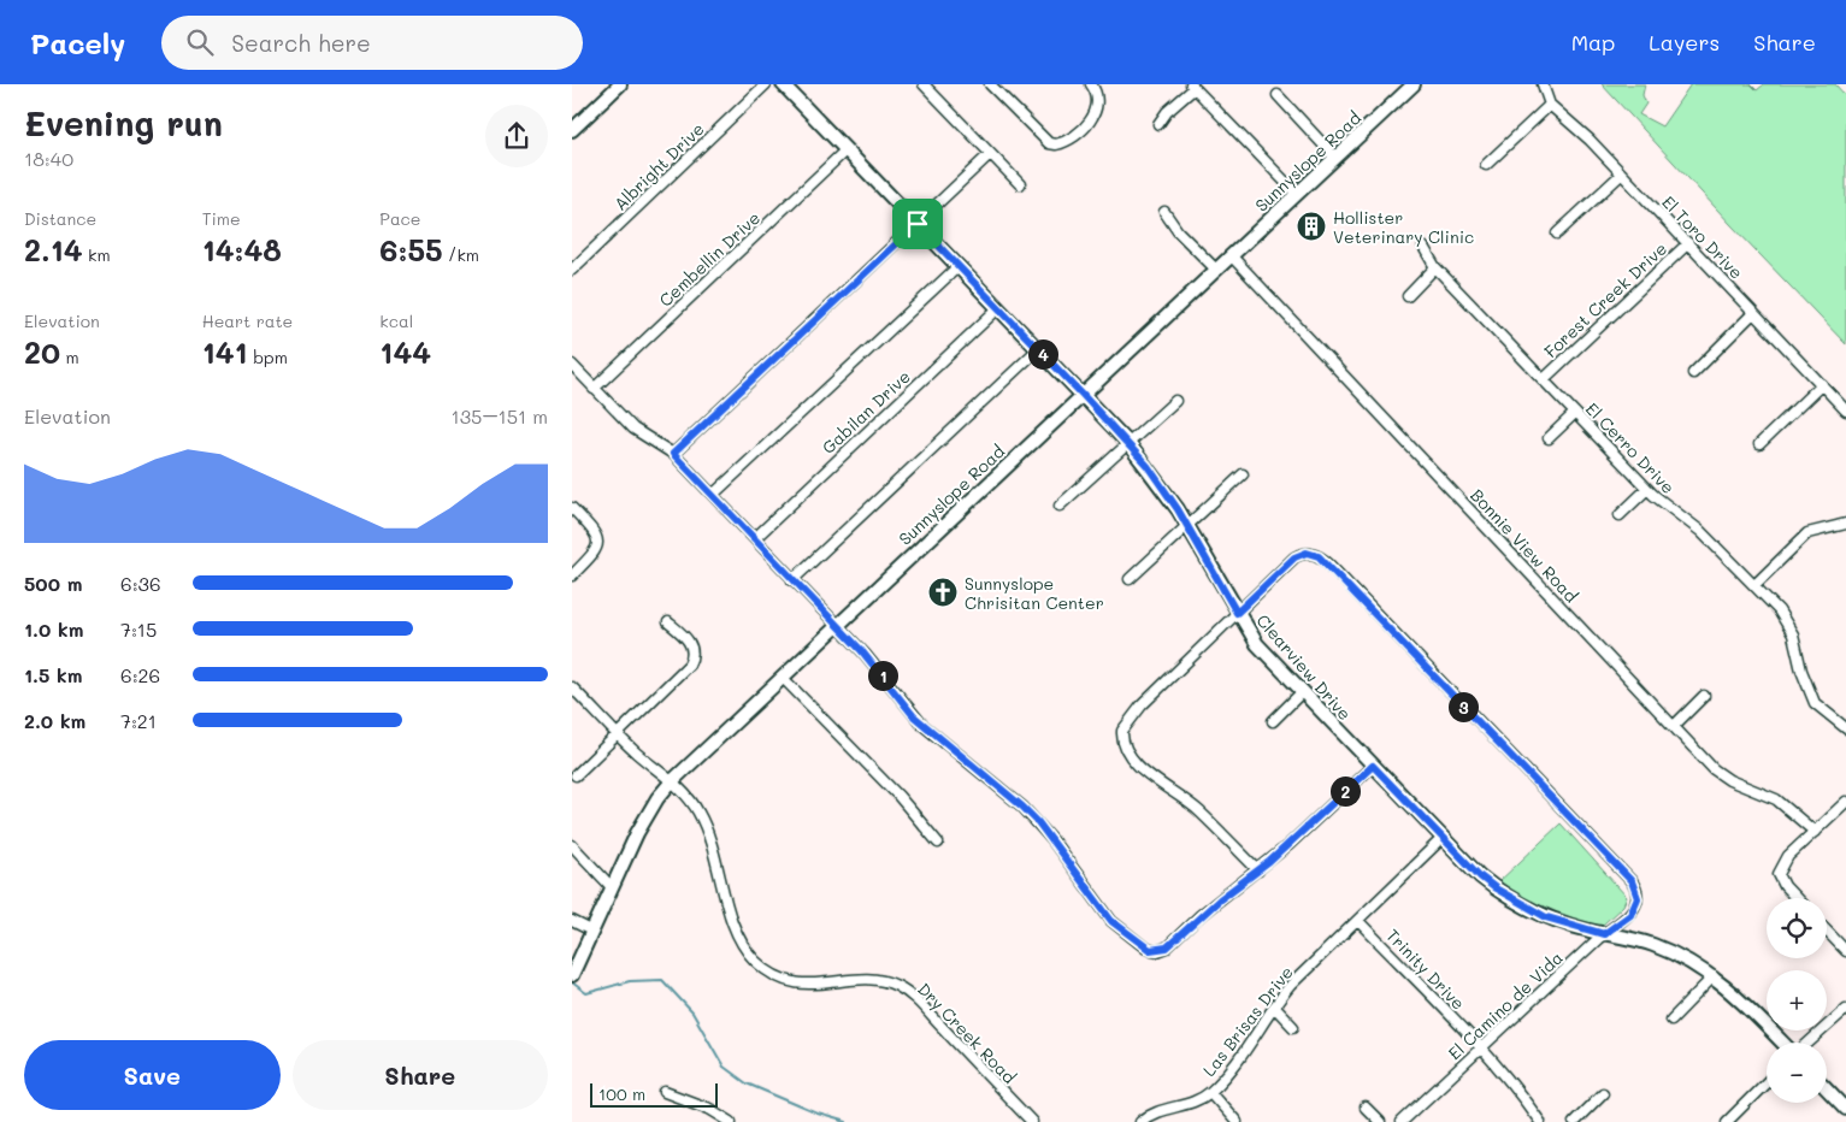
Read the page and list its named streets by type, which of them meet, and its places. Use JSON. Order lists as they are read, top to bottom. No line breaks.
{"streets":{"street":["Sunnyslope Road","Albright Drive","El Toro Drive","Cembellin Drive","Forest Creek Drive","Gabilan Drive","El Cerro Drive","Bonnie View Road","Clearview Drive","Trinity Drive","El Camino de Vida","Las Brisas Drive","Dry Creek Road"]},"crossings":[["Sunnyslope Road","Bonnie View Road"],["Sunnyslope Road","Clearview Drive"],["Sunnyslope Road","Dry Creek Road"],["El Toro Drive","Forest Creek Drive"],["Cembellin Drive","Clearview Drive"],["Forest Creek Drive","El Cerro Drive"],["Gabilan Drive","Clearview Drive"],["Clearview Drive","El Camino de Vida"],["Clearview Drive","Las Brisas Drive"],["Trinity Drive","El Camino de Vida"],["Trinity Drive","Las Brisas Drive"]],"places":{"building":["Hollister Veterinary Clinic"],"church":["Sunnyslope Chrisitan Center"]},"scale_bar":"100 m","page":{"header":"Pacely","search":"Search here","nav":["Map","Layers","Share"],"heading":["Evening run","18:40"],"stats":[["Distance","2.14 km"],["Time","14:48"],["Pace","6:55 /km"],["Elevation","20 m"],["Heart rate","141 bpm"],["kcal","144"]],"pins":["4","1","3","2"],"chart":["Elevation","135–151 m"],"list":[{"name":"500 m","note":"6:36"},{"name":"1.0 km","note":"7:15"},{"name":"1.5 km","note":"6:26"},{"name":"2.0 km","note":"7:21"}],"map_buttons":["+","−"],"buttons":["Save","Share"],"scale":"100 m"}}
